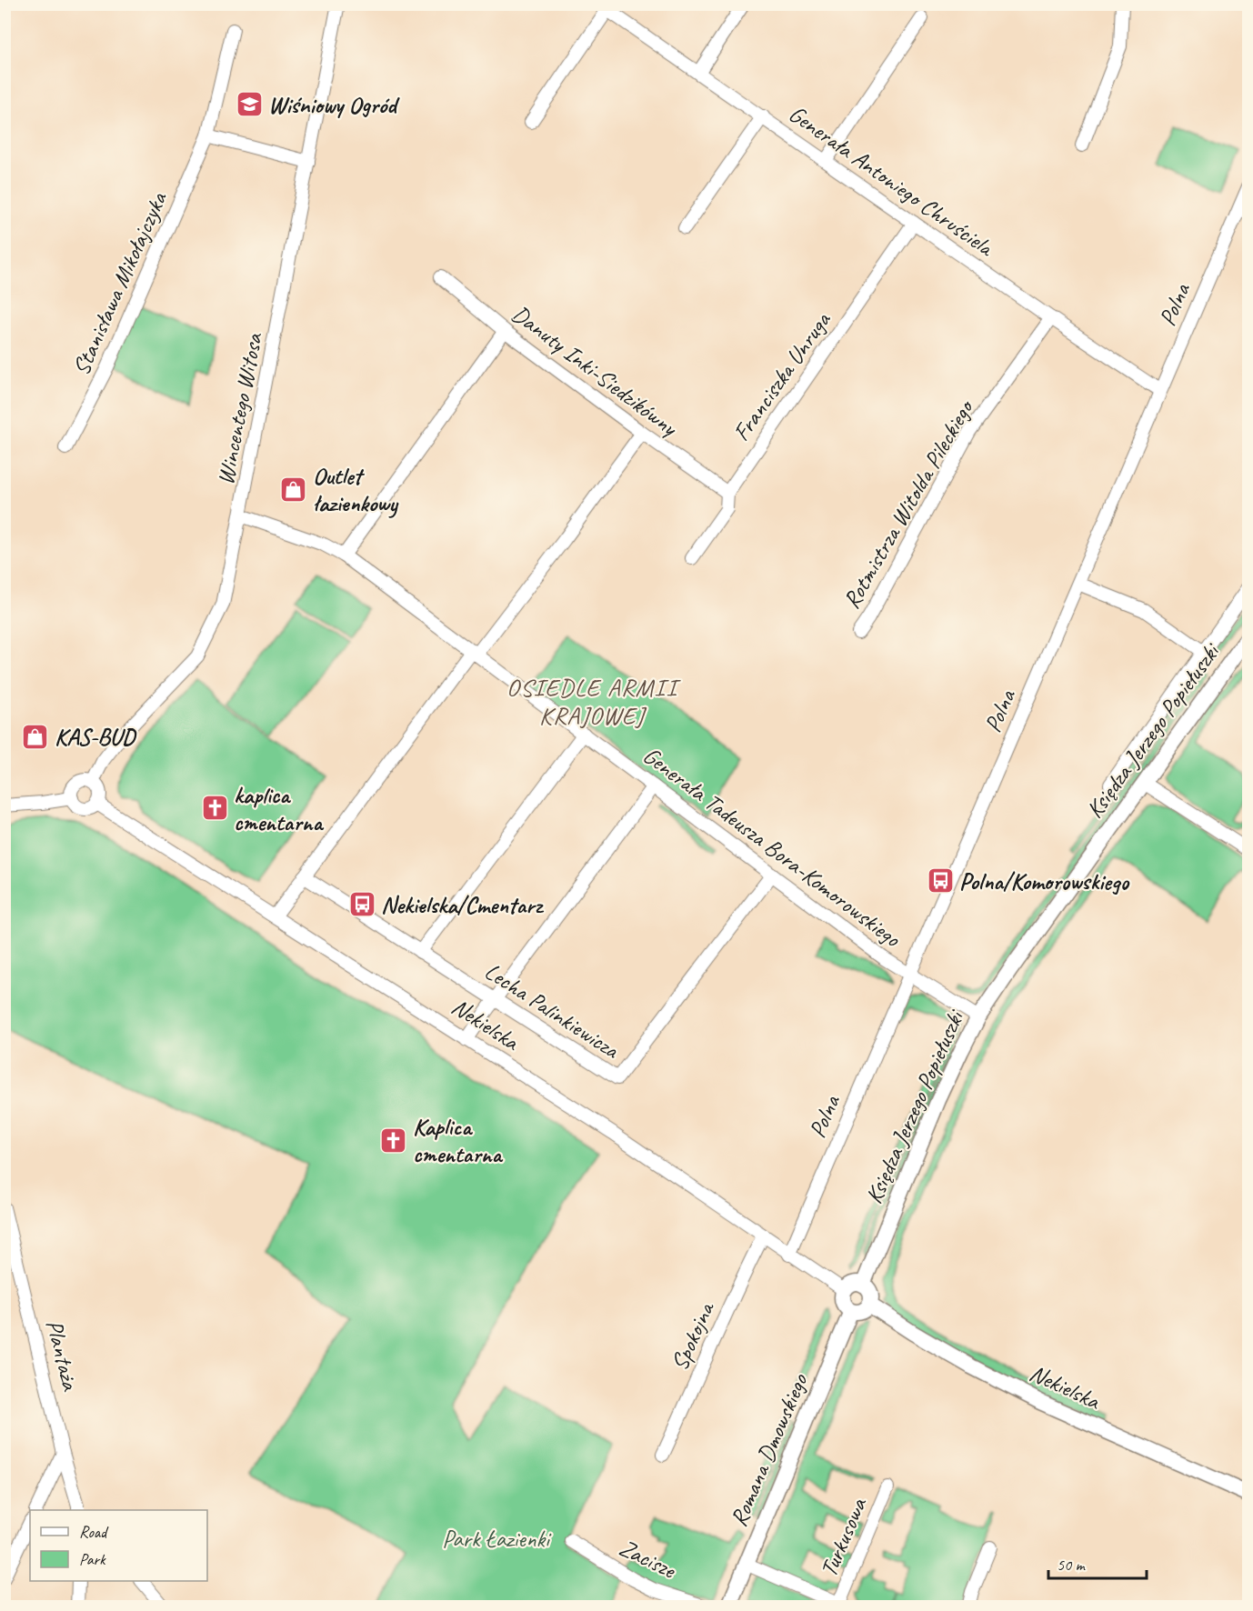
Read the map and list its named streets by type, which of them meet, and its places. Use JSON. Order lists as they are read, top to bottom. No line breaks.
{"streets":{"street":["Generała Antoniego Chruściela","Stanisława Mikołajczyka","Polna","Danuty Inki-Siedzikówny","Franciszka Unruga","Wincentego Witosa","Rotmistrza Witolda Pileckiego","Księdza Jerzego Popiełuszki","Generała Tadeusza Bora-Komorowskiego","Lecha Palinkiewicza","Nekielska","Spokojna","Plantaża","Romana Dmowskiego","Turkusowa","Zacisze"]},"crossings":[["Generała Antoniego Chruściela","Polna"],["Generała Antoniego Chruściela","Franciszka Unruga"],["Generała Antoniego Chruściela","Rotmistrza Witolda Pileckiego"],["Polna","Generała Tadeusza Bora-Komorowskiego"],["Polna","Nekielska"],["Danuty Inki-Siedzikówny","Franciszka Unruga"],["Wincentego Witosa","Generała Tadeusza Bora-Komorowskiego"],["Wincentego Witosa","Nekielska"],["Księdza Jerzego Popiełuszki","Generała Tadeusza Bora-Komorowskiego"],["Księdza Jerzego Popiełuszki","Nekielska"],["Księdza Jerzego Popiełuszki","Romana Dmowskiego"],["Generała Tadeusza Bora-Komorowskiego","Lecha Palinkiewicza"],["Nekielska","Spokojna"],["Nekielska","Romana Dmowskiego"]],"districts":["OSIEDLE ARMII KRAJOWEJ"],"parks":["Park Łazienki"],"places":{"school or university":["Wiśniowy Ogród"],"shop":["Outlet łazienkowy","KAS-BUD"],"church":["kaplica cmentarna","Kaplica cmentarna"],"bus stop":["Polna/Komorowskiego","Nekielska/Cmentarz"]},"legend":["Road","Park"],"scale_bar":"50 m"}
